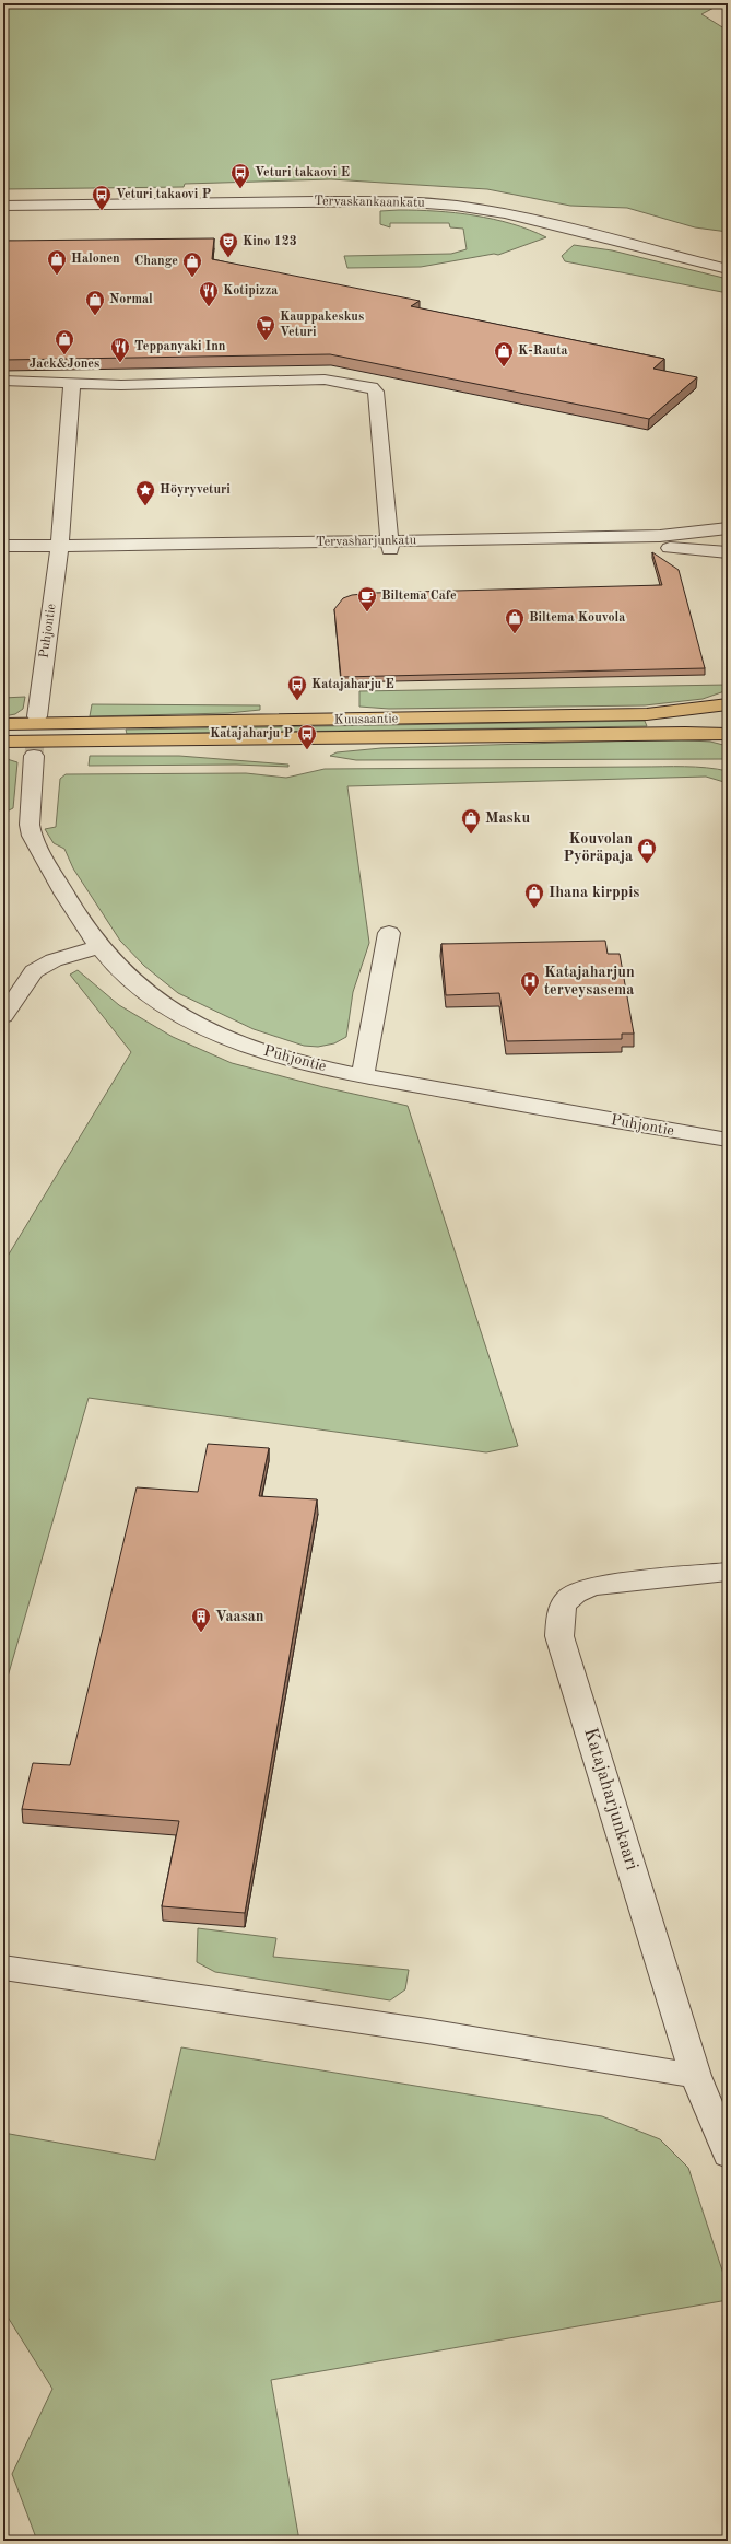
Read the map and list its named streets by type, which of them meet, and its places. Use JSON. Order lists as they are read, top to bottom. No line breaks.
{"streets":{"main road":["Kuusaantie"],"street":["Tervaskankaankatu","Tervasharjunkatu","Puhjontie","Katajaharjunkaari"]},"crossings":[["Tervasharjunkatu","Puhjontie"]],"places":{"bus stop":["Veturi takaovi E","Veturi takaovi P","Katajaharju E","Katajaharju P"],"theatre":["Kino 123"],"shop":["Halonen","Change","Normal","Jack&Jones","K-Rauta","Biltema Kouvola","Masku","Kouvolan Pyöräpaja","Ihana kirppis"],"restaurant":["Kotipizza","Teppanyaki Inn"],"supermarket":["Kauppakeskus Veturi"],"place":["Höyryveturi"],"cafe":["Biltema Cafe"],"hospital":["Katajaharjun terveysasema"],"building":["Vaasan"]}}
